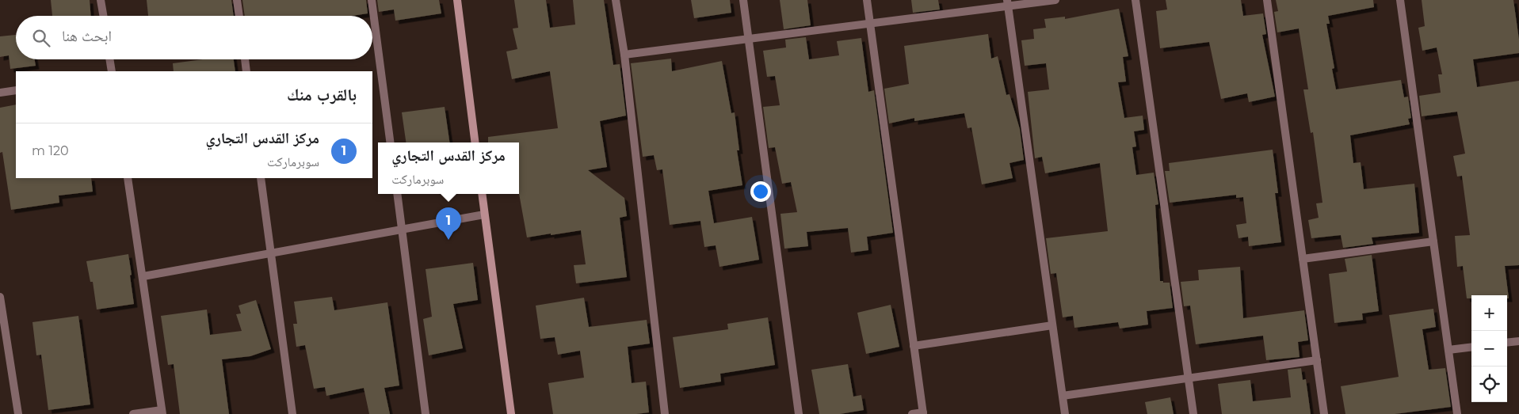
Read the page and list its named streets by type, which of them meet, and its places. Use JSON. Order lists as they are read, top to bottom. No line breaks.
{"page":{"search":"ابحث هنا","heading":"بالقرب منك","list":[{"mark":"1","name":"مركز القدس التجاري","note":"سوبرماركت","value":"120 m"}],"popup":["مركز القدس التجاري","سوبرماركت"],"pins":"1","map_buttons":["+","−"]}}
